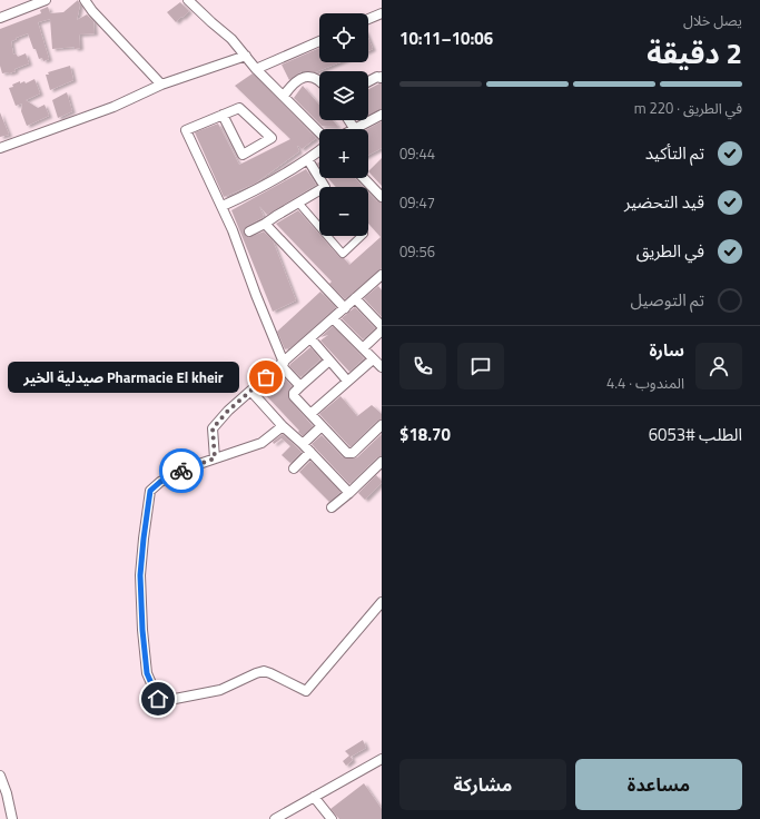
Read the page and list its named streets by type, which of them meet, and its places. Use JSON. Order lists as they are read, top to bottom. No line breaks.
{"places":["Pharmacie El kheir صيدلية الخير"],"page":{"heading":["2 دقيقة","يصل خلال","10:06–10:11"],"panel":["سارة","المندوب · 4.4","الطلب #6053","$18.70"],"map_buttons":["+","−"],"bar":"في الطريق · 220 m","list":[["تم التأكيد","09:44"],["قيد التحضير","09:47"],["في الطريق","09:56"],"تم التوصيل"],"bubble":"Pharmacie El kheir صيدلية الخير","buttons":["مساعدة","مشاركة"]}}
